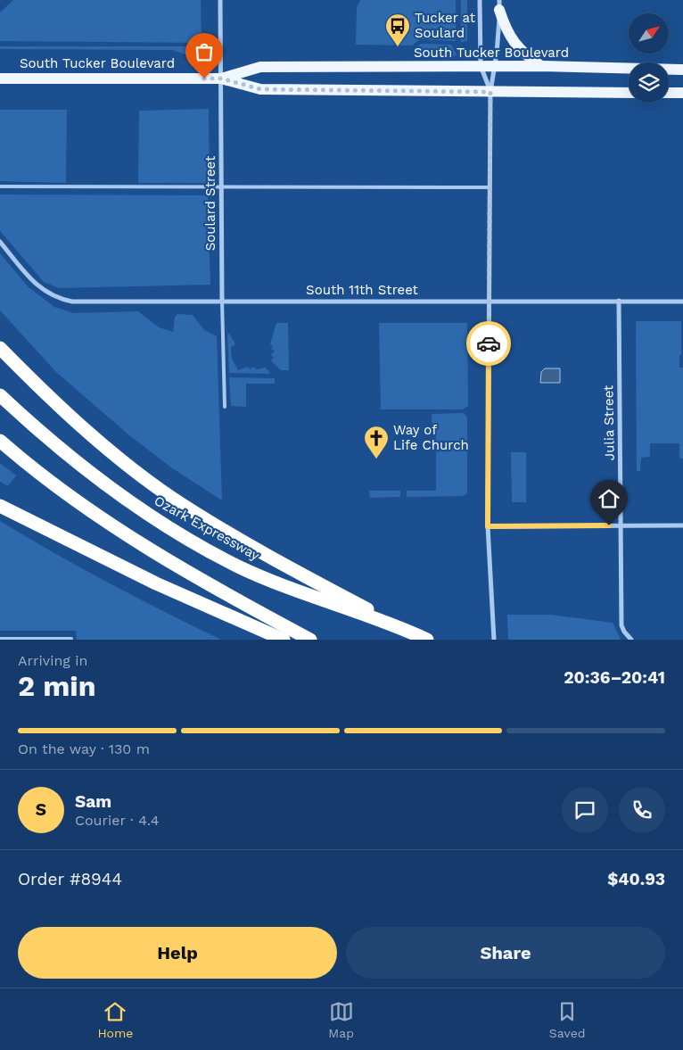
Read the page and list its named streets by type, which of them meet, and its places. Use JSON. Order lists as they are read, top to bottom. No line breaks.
{"streets":{"highway":["Ozark Expressway"],"main road":["South Tucker Boulevard"],"street":["Soulard Street","South 11th Street","Julia Street"]},"crossings":[["South Tucker Boulevard","Soulard Street"],["Soulard Street","South 11th Street"],["South 11th Street","Julia Street"]],"places":{"bus stop":["Tucker at Soulard"],"church":["Way of Life Church"]},"north":"top right","page":{"heading":["2 min","Arriving in","20:36–20:41"],"panel":["Sam","Courier · 4.4","Order #8944","$40.93"],"bar":"On the way · 130 m","round":"S","buttons":["Help","Share"],"tabs":["Home","Map","Saved"]}}
